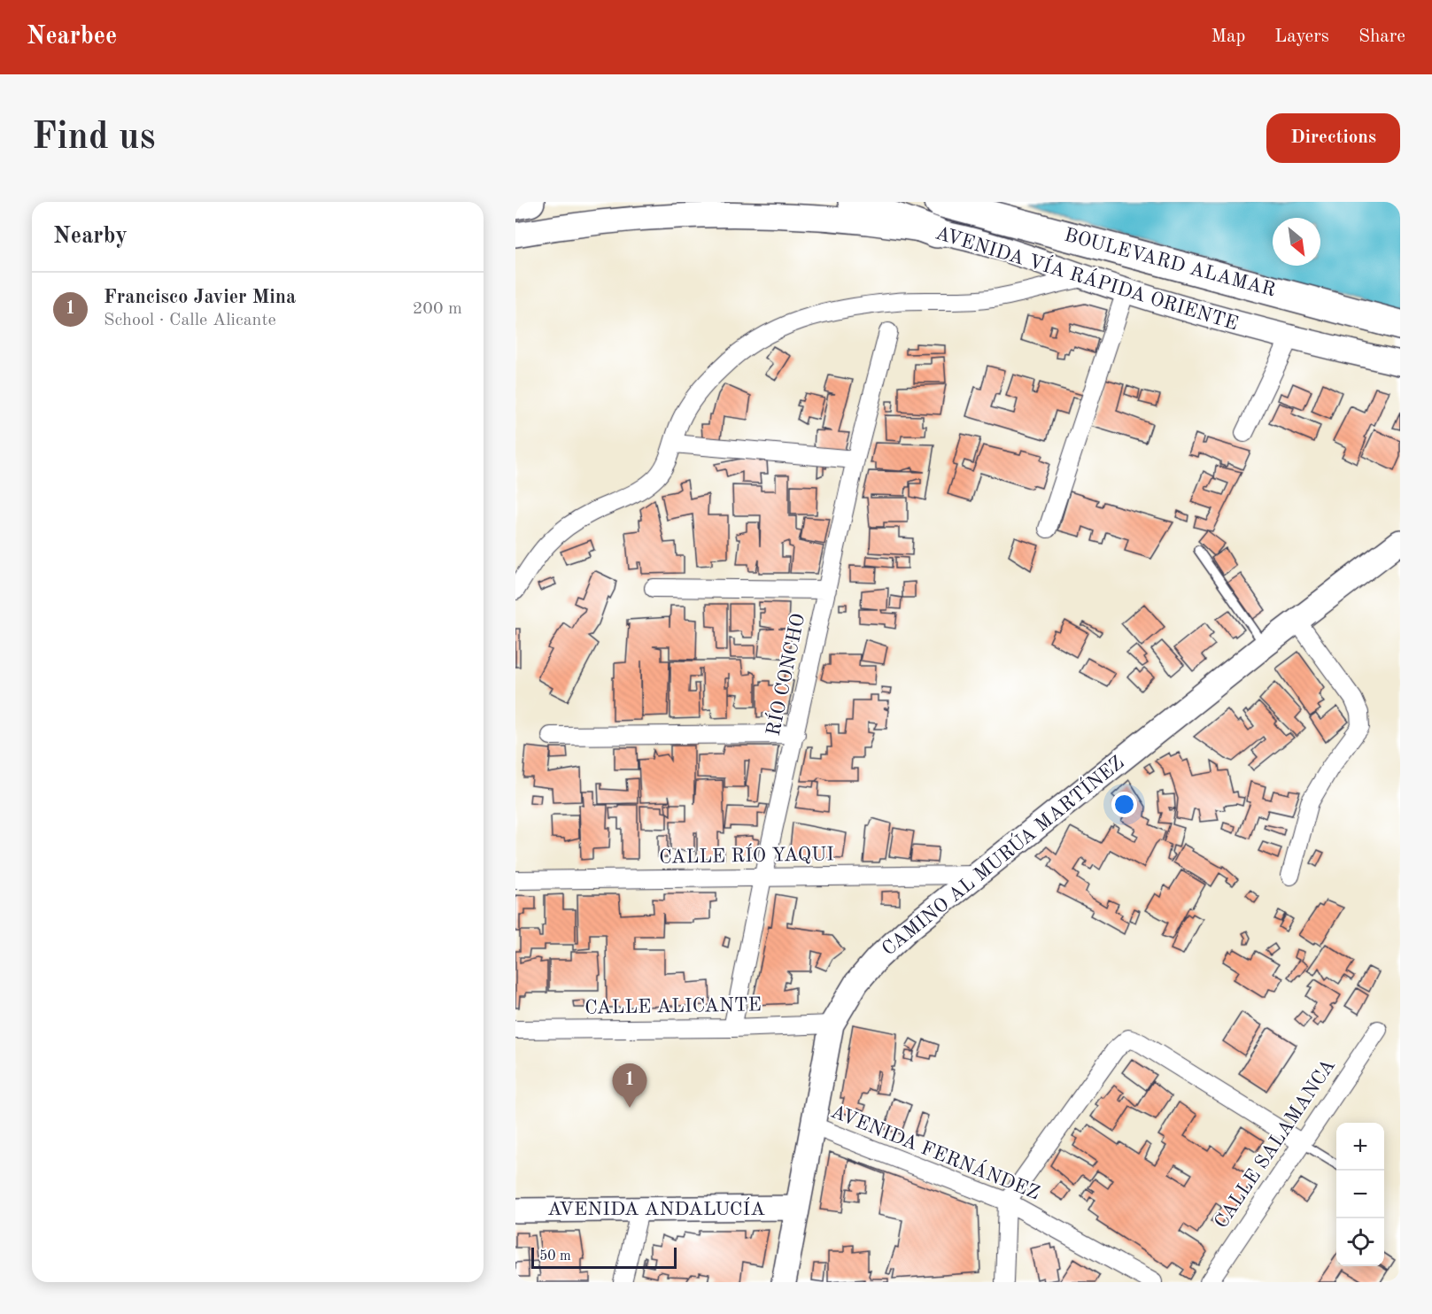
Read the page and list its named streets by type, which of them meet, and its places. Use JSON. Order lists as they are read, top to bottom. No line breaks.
{"streets":{"highway":["BOULEVARD ALAMAR"],"street":["AVENIDA VÍA RÁPIDA ORIENTE","RÍO CONCHO","CALLE RÍO YAQUI","CAMINO AL MURÚA MARTÍNEZ","CALLE ALICANTE","CALLE SALAMANCA","AVENIDA FERNÁNDEZ","AVENIDA ANDALUCÍA"]},"crossings":[["RÍO CONCHO","CALLE RÍO YAQUI"],["RÍO CONCHO","CALLE ALICANTE"],["CALLE RÍO YAQUI","CAMINO AL MURÚA MARTÍNEZ"],["CAMINO AL MURÚA MARTÍNEZ","CALLE ALICANTE"],["CAMINO AL MURÚA MARTÍNEZ","AVENIDA FERNÁNDEZ"],["CAMINO AL MURÚA MARTÍNEZ","AVENIDA ANDALUCÍA"]],"scale_bar":"50 m","north":"bottom right","page":{"header":"Nearbee","nav":["Map","Layers","Share"],"buttons":"Directions","title":"Find us","heading":"Nearby","list":[{"mark":"1","name":"Francisco Javier Mina","note":"School · Calle Alicante","value":"200 m"}],"pins":"1","map_buttons":["+","−"],"scale":"50 m"}}
